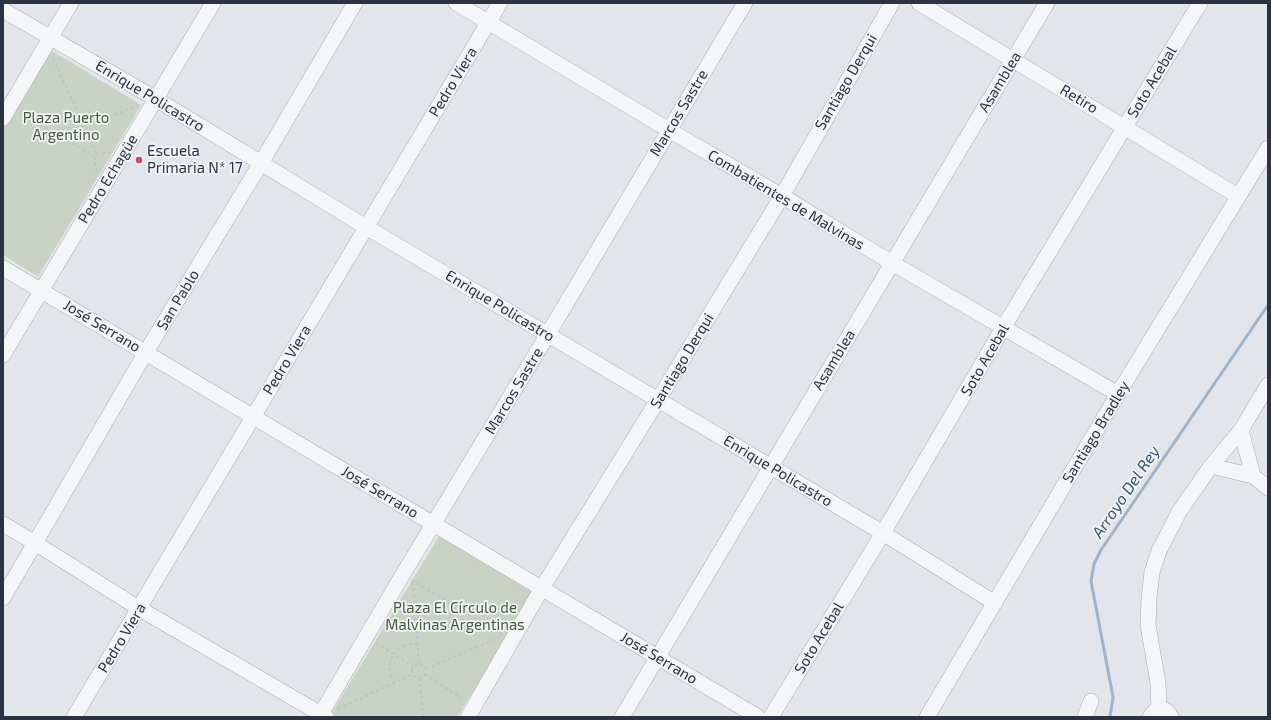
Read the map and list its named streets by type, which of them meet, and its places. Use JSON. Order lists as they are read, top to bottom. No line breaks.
{"streets":{"street":["Pedro Viera","Santiago Derqui","Asamblea","Soto Acebal","Enrique Policastro","Retiro","Marcos Sastre","Pedro Echagüe","Combatientes de Malvinas","San Pablo","José Serrano","Santiago Bradley"]},"crossings":[["Pedro Viera","Enrique Policastro"],["Pedro Viera","Combatientes de Malvinas"],["Pedro Viera","José Serrano"],["Santiago Derqui","Enrique Policastro"],["Santiago Derqui","Combatientes de Malvinas"],["Santiago Derqui","José Serrano"],["Asamblea","Enrique Policastro"],["Asamblea","Retiro"],["Asamblea","Combatientes de Malvinas"],["Asamblea","José Serrano"],["Soto Acebal","Enrique Policastro"],["Soto Acebal","Retiro"],["Soto Acebal","Combatientes de Malvinas"],["Enrique Policastro","Marcos Sastre"],["Enrique Policastro","Pedro Echagüe"],["Enrique Policastro","San Pablo"],["Enrique Policastro","Santiago Bradley"],["Retiro","Santiago Bradley"],["Marcos Sastre","Combatientes de Malvinas"],["Marcos Sastre","José Serrano"],["Pedro Echagüe","José Serrano"],["Combatientes de Malvinas","Santiago Bradley"],["San Pablo","José Serrano"]],"water":["Arroyo Del Rey"],"parks":["Plaza Puerto Argentino","Plaza El Círculo de Malvinas Argentinas"],"places":["Escuela Primaria N* 17"]}
